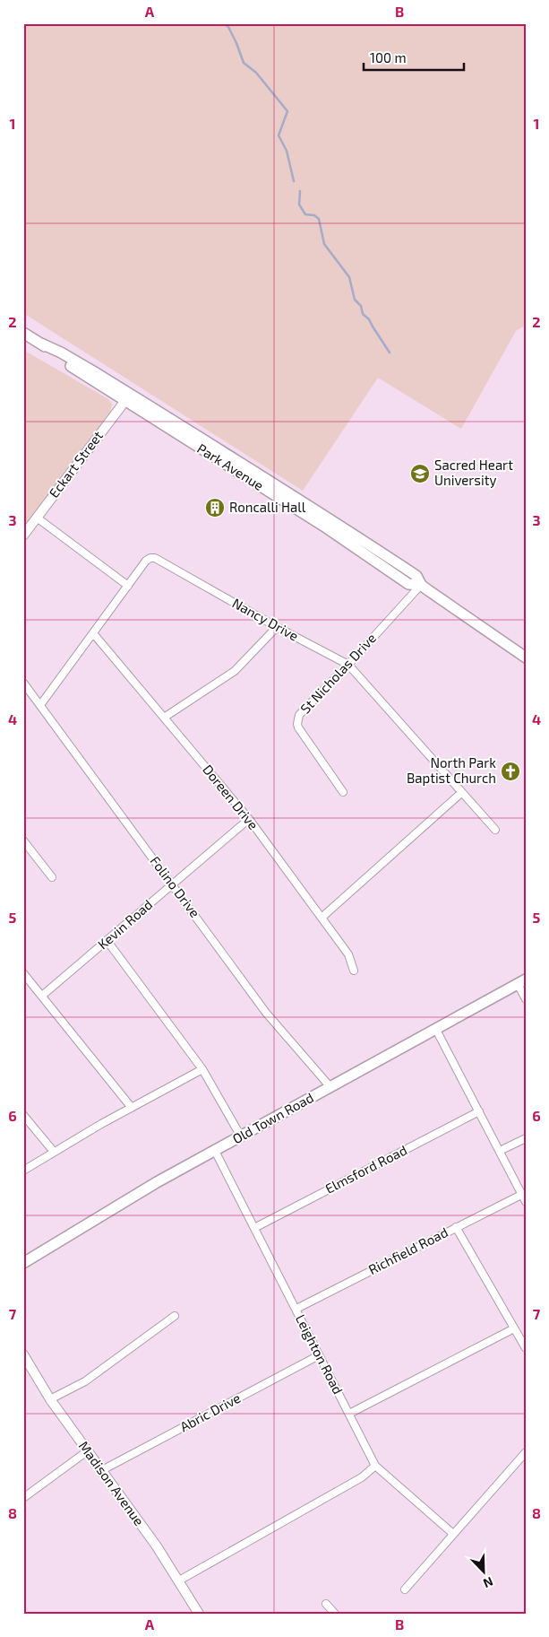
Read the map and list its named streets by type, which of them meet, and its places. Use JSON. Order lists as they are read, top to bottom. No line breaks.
{"streets":{"main road":["Park Avenue","Old Town Road"],"street":["Eckart Street","Nancy Drive","St Nicholas Drive","Doreen Drive","Folino Drive","Kevin Road","Elmsford Road","Richfield Road","Leighton Road","Abric Drive","Madison Avenue"]},"crossings":[["Eckart Street","Park Avenue"],["Park Avenue","St Nicholas Drive"],["Nancy Drive","St Nicholas Drive"],["Nancy Drive","Doreen Drive"],["Nancy Drive","Folino Drive"],["Doreen Drive","Kevin Road"],["Folino Drive","Kevin Road"],["Folino Drive","Old Town Road"],["Old Town Road","Leighton Road"],["Elmsford Road","Leighton Road"],["Richfield Road","Leighton Road"],["Leighton Road","Abric Drive"],["Abric Drive","Madison Avenue"]],"places":{"school or university":["Sacred Heart University"],"building":["Roncalli Hall"],"church":["North Park Baptist Church"]},"scale_bar":"100 m","north":"bottom right","grid":{"columns":["A","B"],"rows":["1","2","3","4","5","6","7","8"]}}
